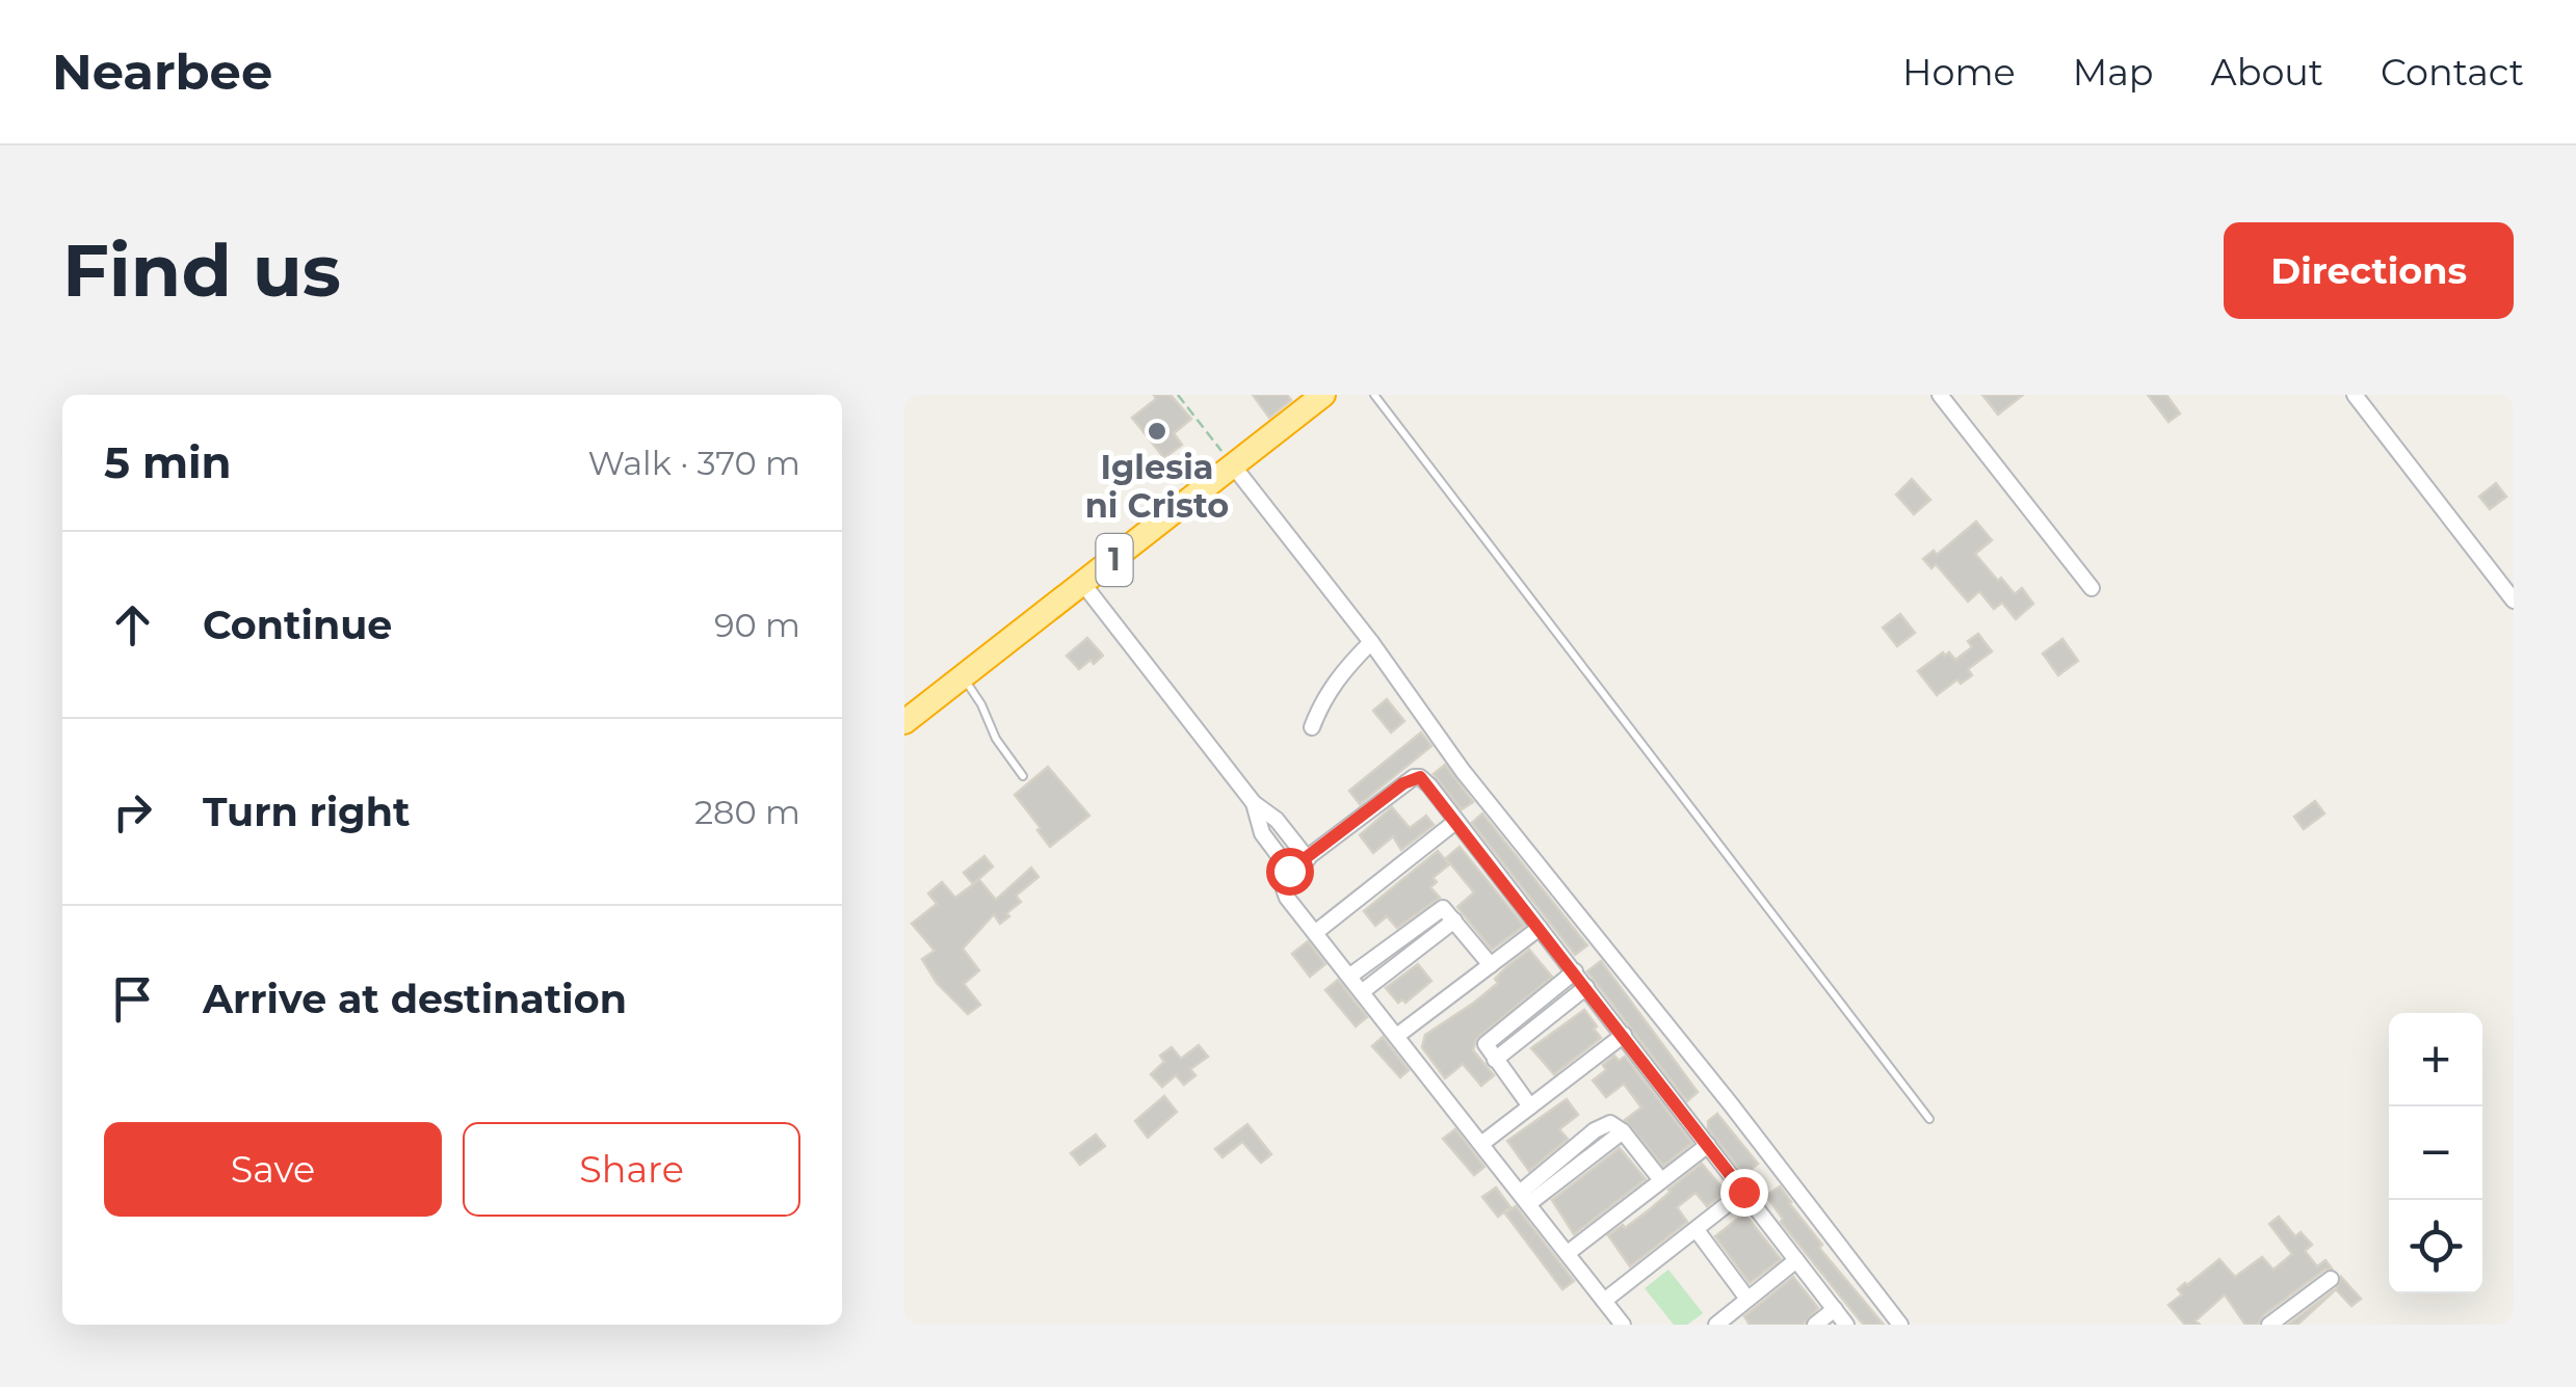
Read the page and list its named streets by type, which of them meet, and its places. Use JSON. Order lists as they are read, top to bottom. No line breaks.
{"streets":{"highway":["1"]},"places":["Iglesia ni Cristo"],"page":{"header":"Nearbee","nav":["Home","Map","About","Contact"],"buttons":["Directions",["Save","Share"]],"title":"Find us","heading":["5 min","Walk · 370 m"],"list":[["Continue","90 m"],["Turn right","280 m"],"Arrive at destination"],"map_buttons":["+","−"]}}
